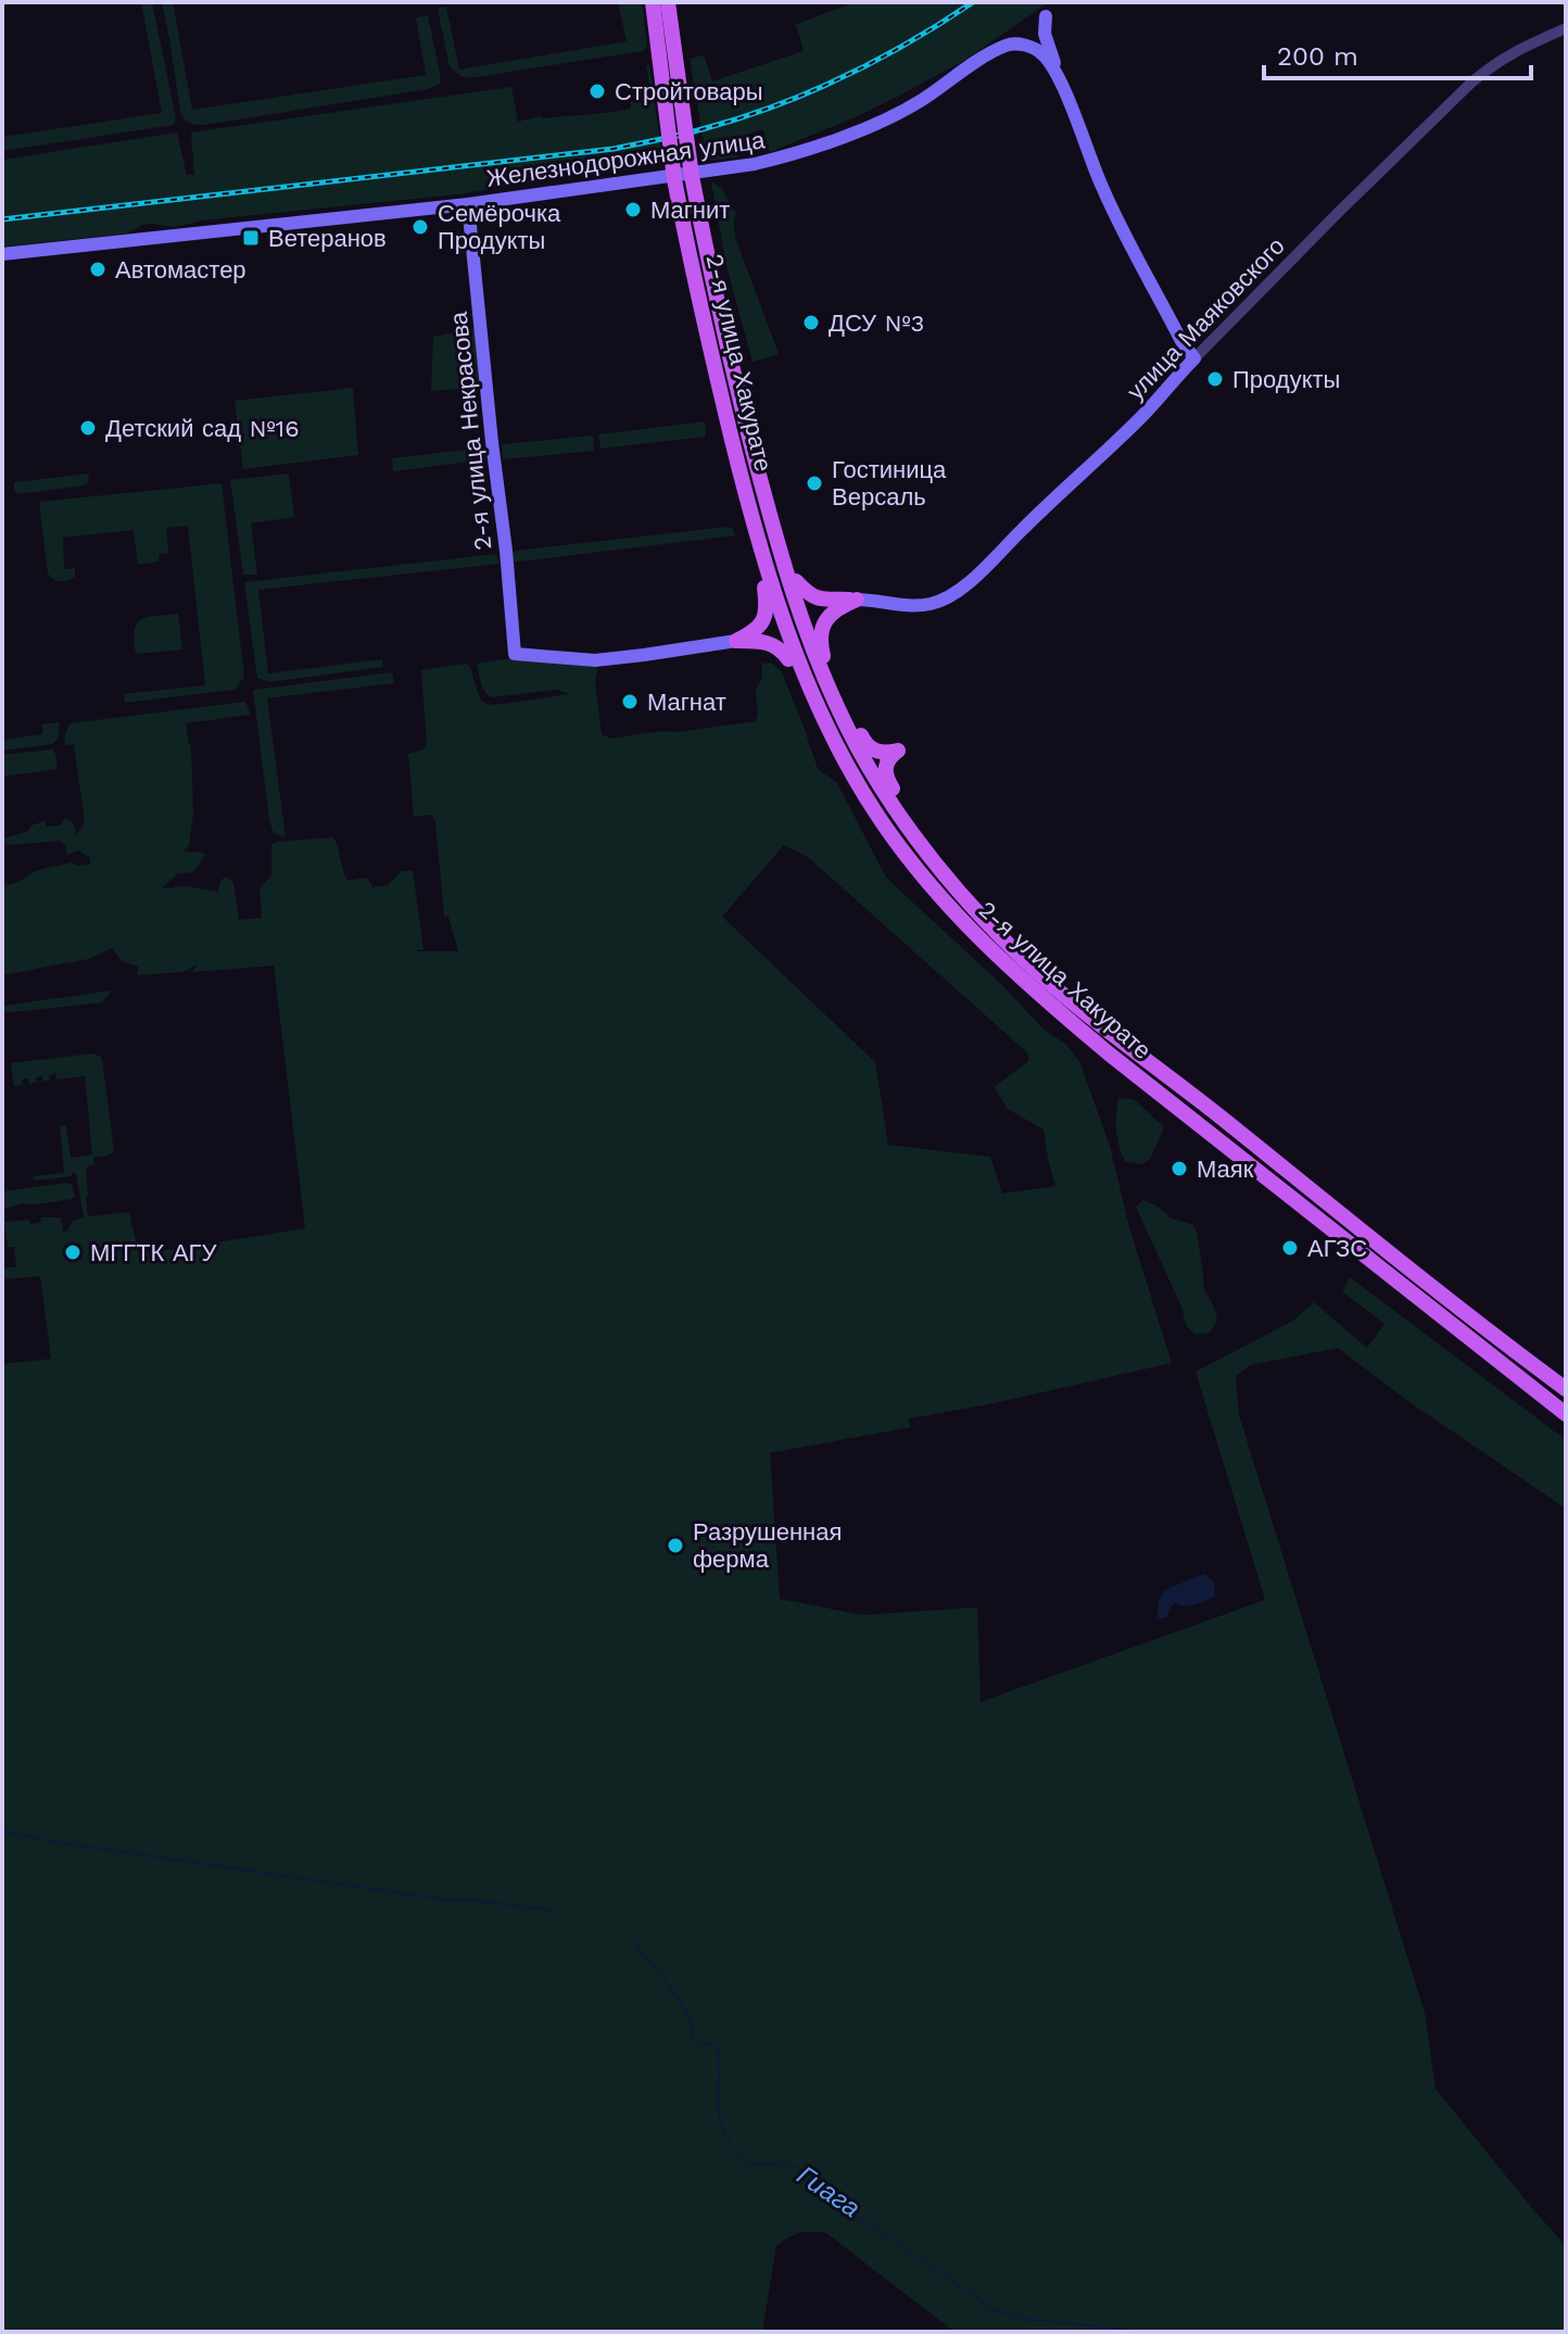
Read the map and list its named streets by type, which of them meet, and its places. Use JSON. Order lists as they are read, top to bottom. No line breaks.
{"streets":{"main road":["Железнодорожная улица","улица Маяковского","2-я улица Хакурате","2-я улица Некрасова"]},"crossings":[["Железнодорожная улица","улица Маяковского"],["Железнодорожная улица","2-я улица Некрасова"]],"water":["Гиага"],"places":{"other":["Стройтовары","Магнит","Семёрочка Продукты","Автомастер","ДСУ №3","Продукты","Детский сад №16","Гостиница Версаль","Магнат","Маяк","АГЗС","МГГТК АГУ","Разрушенная ферма"],"transit":["Ветеранов"]},"scale_bar":"200 m"}
